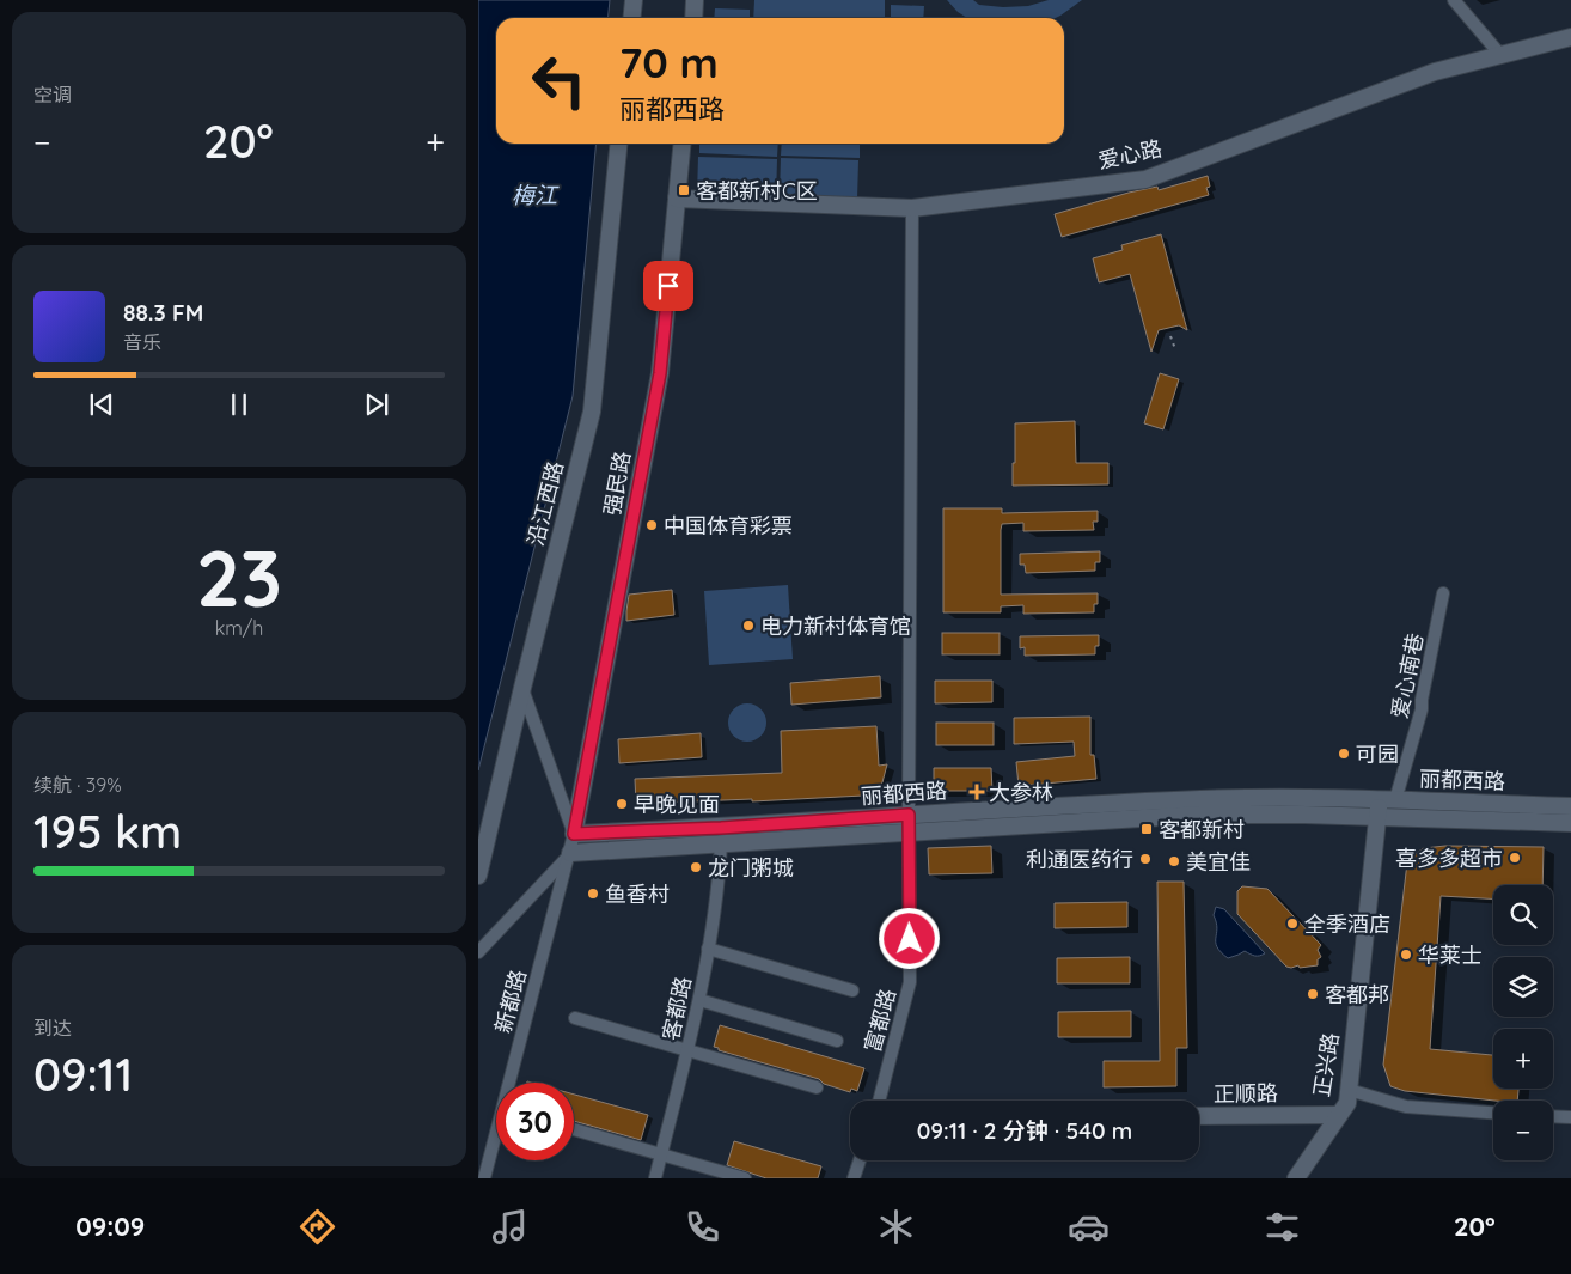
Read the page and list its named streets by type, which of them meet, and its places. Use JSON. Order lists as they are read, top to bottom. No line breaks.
{"streets":{"street":["爱心路","强民路","沿江西路","爱心南巷","丽都西路","新都路","客都路","富都路","正兴路","正顺路"]},"crossings":[["爱心路","强民路"],["爱心路","富都路"],["强民路","丽都西路"],["强民路","新都路"],["爱心南巷","丽都西路"],["爱心南巷","正兴路"],["丽都西路","新都路"],["丽都西路","客都路"],["丽都西路","富都路"],["丽都西路","正兴路"],["正兴路","正顺路"]],"water":["梅江"],"places":{"transit":["客都新村C区","客都新村"],"other":["中国体育彩票","电力新村体育馆","可园","早晚见面","喜多多超市","利通医药行","美宜佳","龙门粥城","鱼香村","全季酒店","华莱士","客都邦"],"health":["大参林"]},"page":{"tile":["空调",["23","km/h"],["续航 · 39%","195 km"],["到达","09:11"]],"turn":["70 m","丽都西路"],"heat":["−","20°","+"],"song":["88.3 FM","音乐"],"map_buttons":["+","−"],"limit":"30","trip":"09:11 · 2 分钟 · 540 m","tabs":["09:09","20°"]}}
